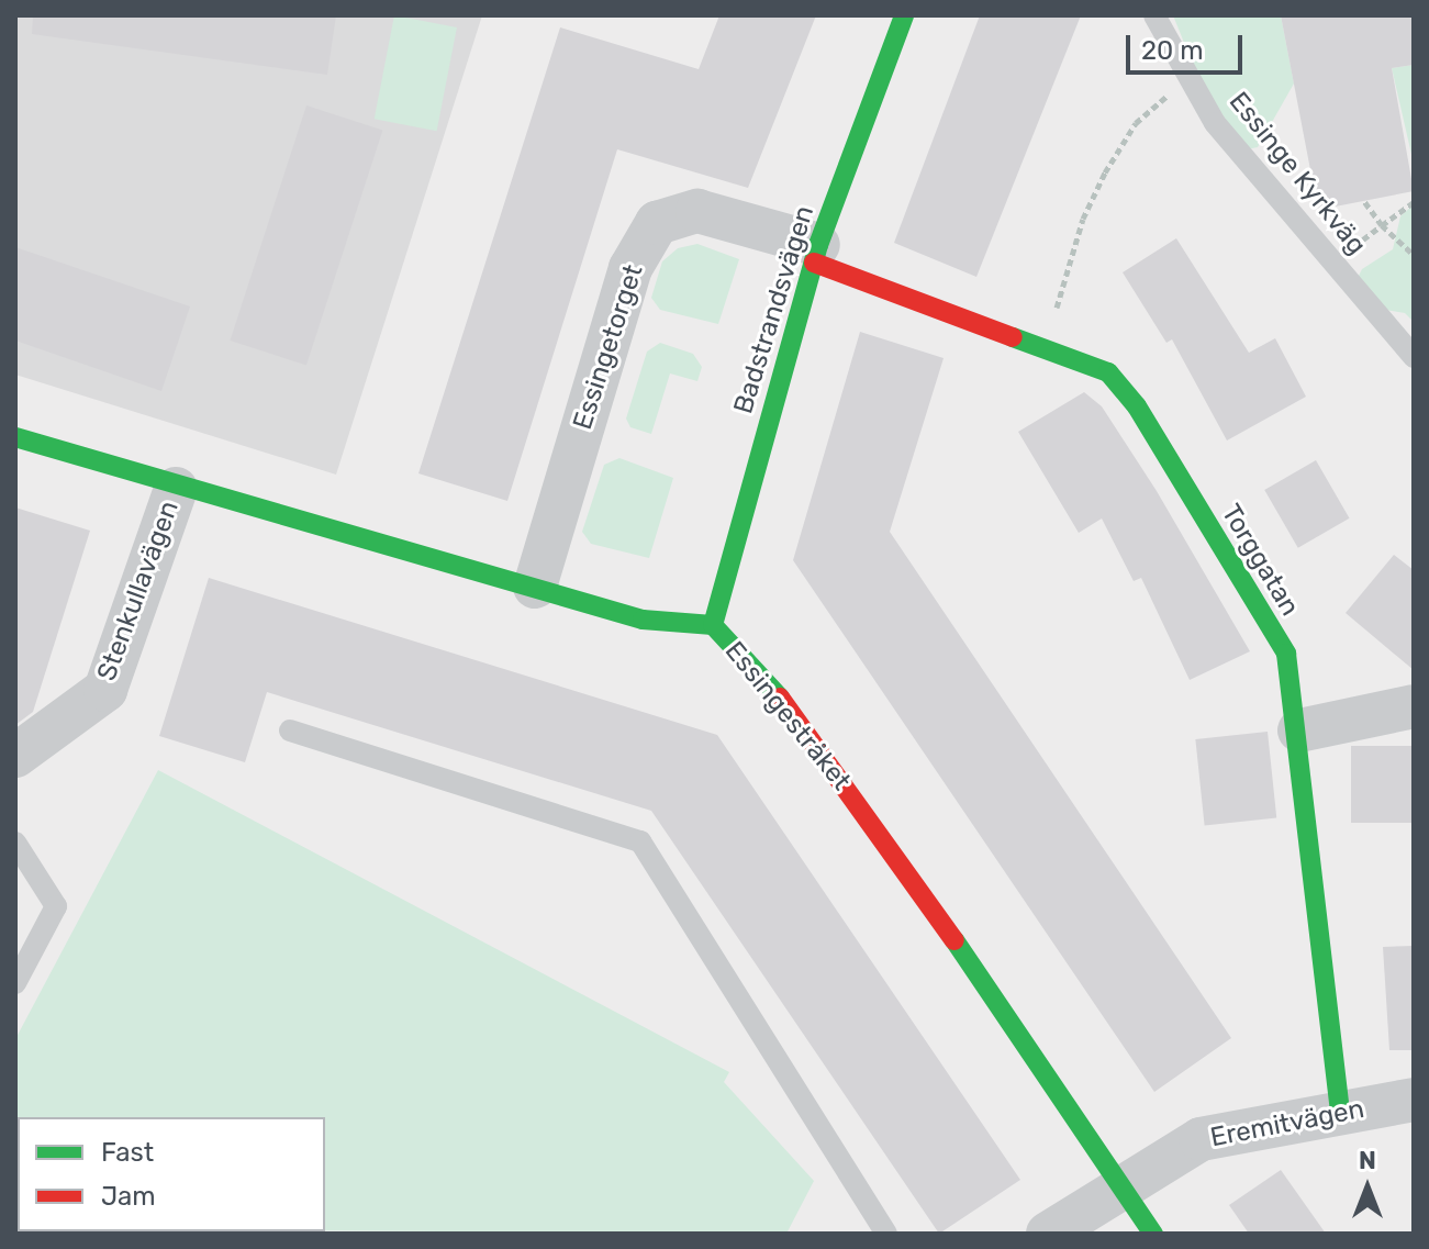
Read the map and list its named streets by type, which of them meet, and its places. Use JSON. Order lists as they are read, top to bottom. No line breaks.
{"streets":{"street":["Badstrandsvägen","Essingetorget","Torggatan","Stenkullavägen","Essingestråket","Eremitvägen"],"lane":["Essinge Kyrkväg"]},"crossings":[["Badstrandsvägen","Essingetorget"],["Badstrandsvägen","Torggatan"],["Badstrandsvägen","Essingestråket"],["Essingetorget","Torggatan"],["Essingetorget","Essingestråket"],["Torggatan","Eremitvägen"],["Stenkullavägen","Essingestråket"],["Essingestråket","Eremitvägen"]],"legend":["Fast","Jam"],"scale_bar":"20 m","north":"top"}
